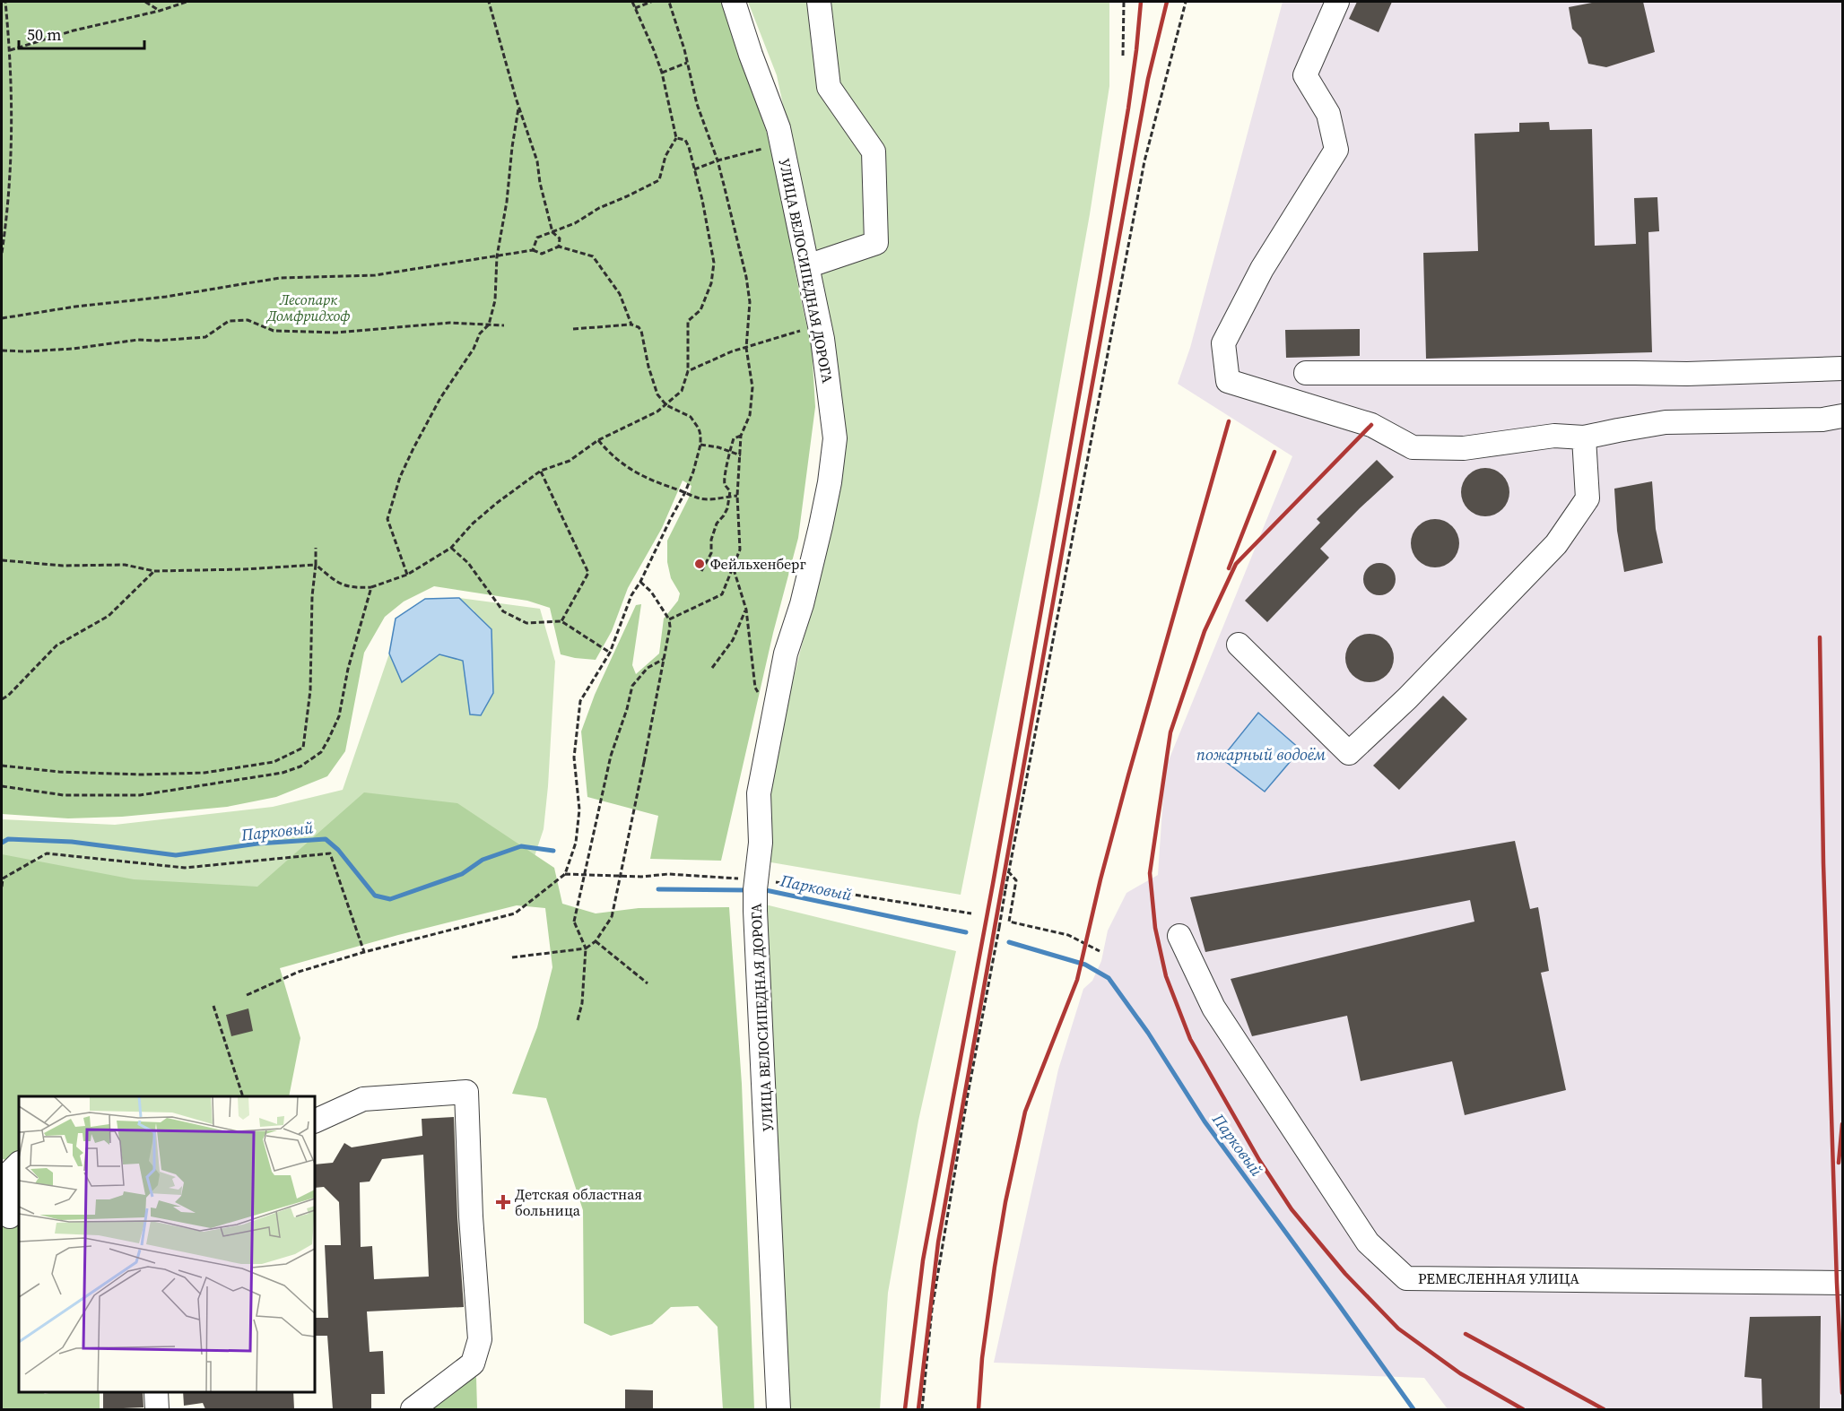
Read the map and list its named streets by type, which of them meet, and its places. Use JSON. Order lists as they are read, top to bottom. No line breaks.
{"streets":{"street":["УЛИЦА ВЕЛОСИПЕДНАЯ ДОРОГА","РЕМЕСЛЕННАЯ УЛИЦА"]},"water":["пожарный водоём","Парковый"],"parks":["Лесопарк Домфридхоф"],"places":{"other":["Фейльхенберг"],"health":["Детская областная больница"]},"scale_bar":"50 m"}
